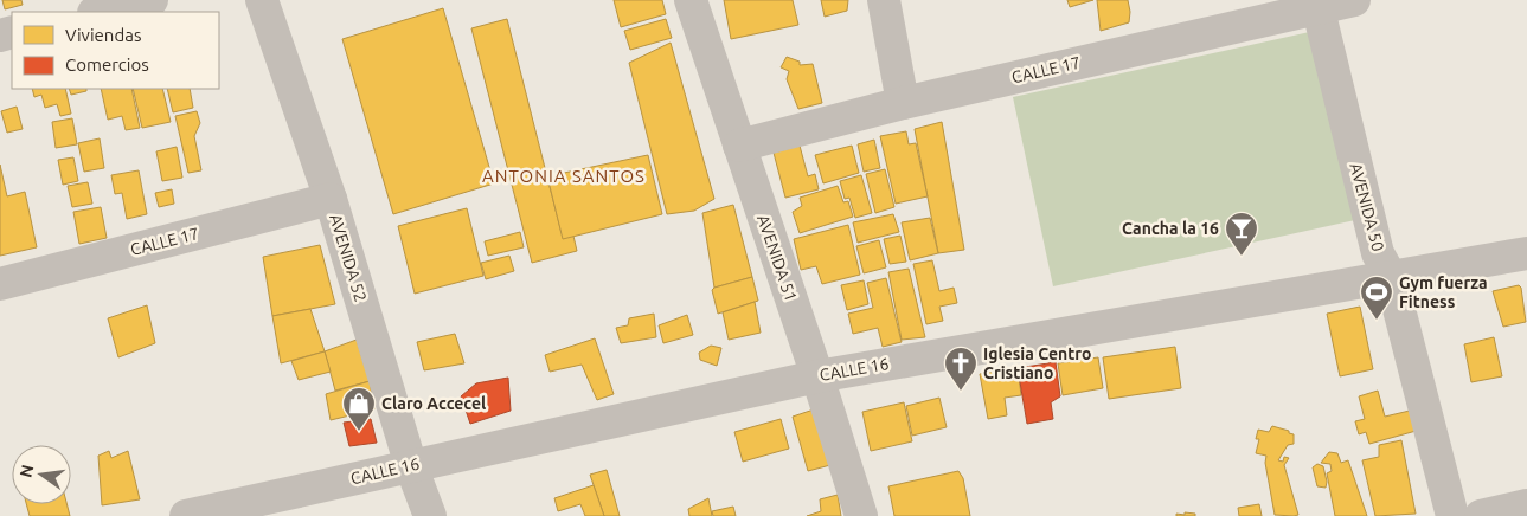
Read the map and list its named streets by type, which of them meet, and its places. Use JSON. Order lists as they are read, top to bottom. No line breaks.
{"streets":{"street":["CALLE 17","AVENIDA 50","AVENIDA 52","AVENIDA 51","CALLE 16"]},"crossings":[["CALLE 17","AVENIDA 50"],["CALLE 17","AVENIDA 52"],["CALLE 17","AVENIDA 51"],["AVENIDA 50","CALLE 16"],["AVENIDA 52","CALLE 16"],["AVENIDA 51","CALLE 16"]],"districts":["ANTONIA SANTOS"],"places":{"bar":["Cancha la 16"],"sports":["Gym fuerza Fitness"],"church":["Iglesia Centro Cristiano"],"shop":["Claro Accecel"]},"legend":["Viviendas","Comercios"],"north":"left"}
